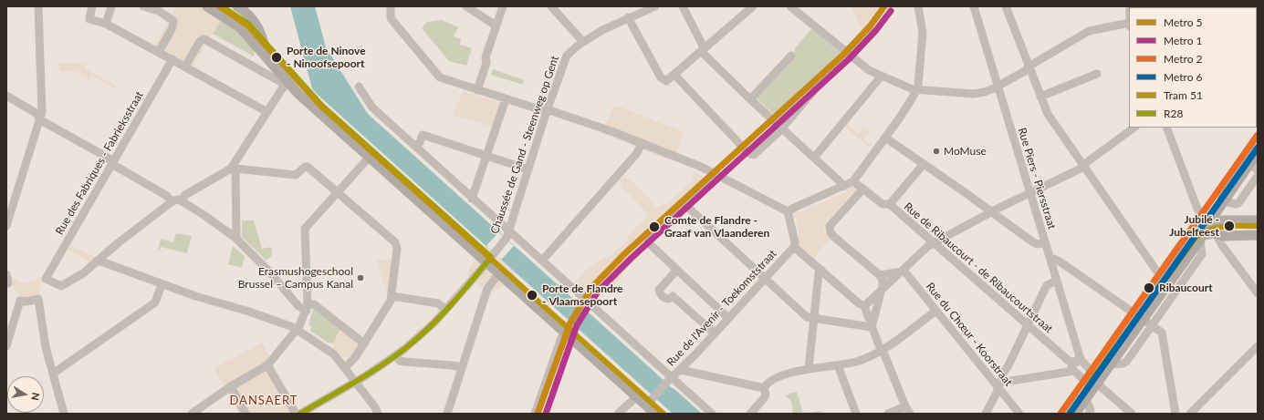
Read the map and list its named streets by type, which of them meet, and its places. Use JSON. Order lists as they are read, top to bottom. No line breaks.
{"streets":{"street":["Chaussée de Gand - Steenweg op Gent","Rue des Fabriques - Fabrieksstraat","Rue Piers - Piersstraat","Rue de Ribaucourt - de Ribaucourtstraat","Rue de l'Avenir - Toekomststraat","Rue du Chœur - Koorstraat"]},"crossings":[["Rue Piers - Piersstraat","Rue de Ribaucourt - de Ribaucourtstraat"]],"districts":["DANSAERT"],"places":["Porte de Ninove - Ninoofsepoort","MoMuse","Jubilé - Jubelfeest","Comte de Flandre - Graaf van Vlaanderen","Erasmushogeschool Brussel – Campus Kanal","Ribaucourt","Porte de Flandre - Vlaamsepoort"],"lines":["metro line 5","tram line 51","transit line R28","metro line 1","metro line 2","metro line 6"],"legend":["Metro 5","Metro 1","Metro 2","Metro 6","Tram 51","R28"],"north":"right"}
